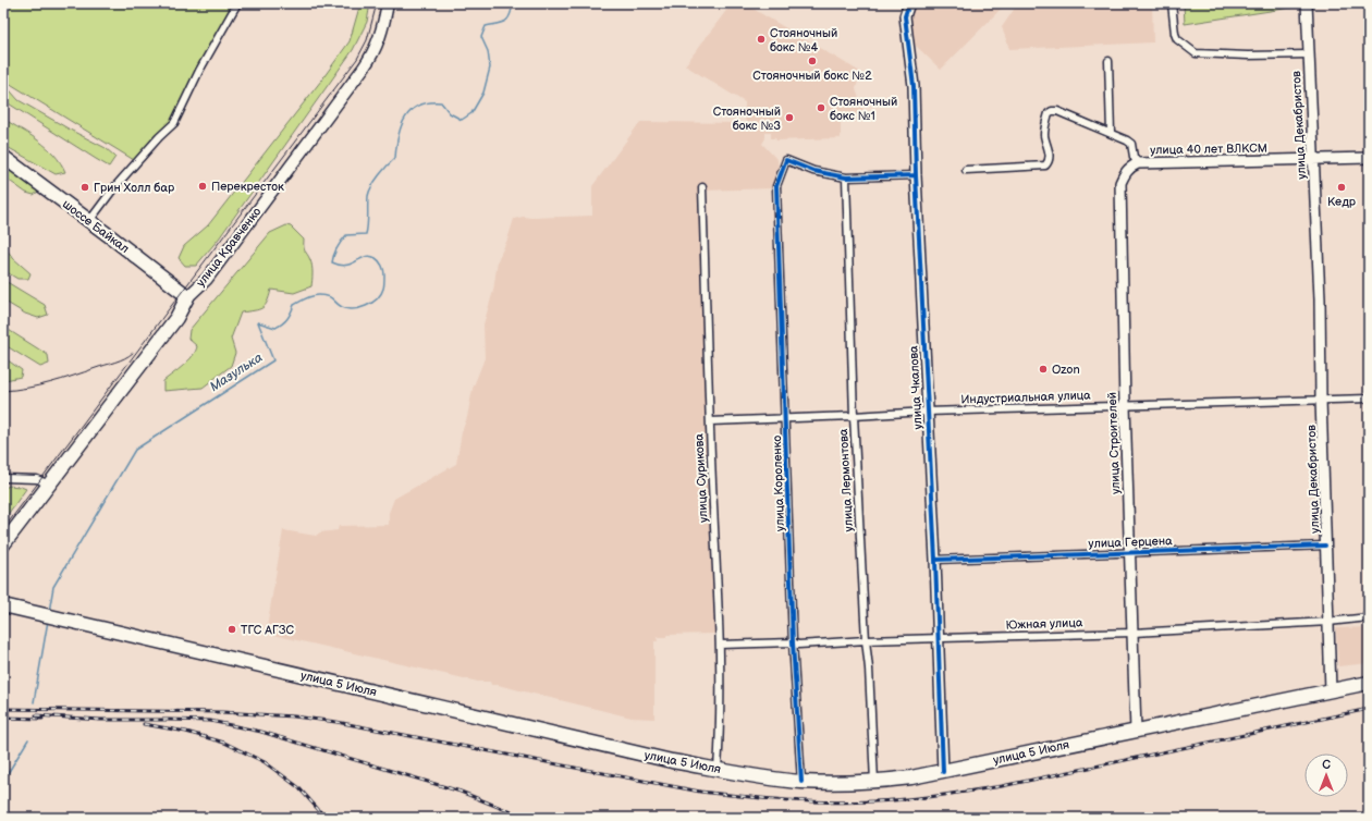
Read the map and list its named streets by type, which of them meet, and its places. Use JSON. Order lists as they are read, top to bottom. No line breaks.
{"streets":{"highway":["шоссе Байкал","улица Кравченко","улица 5 Июля"],"main road":["улица Декабристов","улица 40 лет ВЛКСМ","улица Чкалова","улица Строителей"],"street":["Индустриальная улица","улица Сурикова","улица Лермонтова","улица Короленко","улица Герцена","Южная улица"]},"crossings":[["улица Декабристов","улица 40 лет ВЛКСМ"],["улица Декабристов","Индустриальная улица"],["улица Декабристов","улица Герцена"],["улица Декабристов","Южная улица"],["улица Декабристов","улица 5 Июля"],["улица 40 лет ВЛКСМ","улица Строителей"],["шоссе Байкал","улица Кравченко"],["улица Чкалова","Индустриальная улица"],["улица Чкалова","улица Герцена"],["улица Чкалова","Южная улица"],["улица Чкалова","улица 5 Июля"],["Индустриальная улица","улица Строителей"],["Индустриальная улица","улица Сурикова"],["Индустриальная улица","улица Лермонтова"],["Индустриальная улица","улица Короленко"],["улица Строителей","улица Герцена"],["улица Строителей","Южная улица"],["улица Строителей","улица 5 Июля"],["улица Сурикова","Южная улица"],["улица Сурикова","улица 5 Июля"],["улица Лермонтова","улица Короленко"],["улица Лермонтова","Южная улица"],["улица Лермонтова","улица 5 Июля"],["улица Короленко","Южная улица"],["улица Короленко","улица 5 Июля"]],"water":["Мазулька"],"places":["Стояночный бокс №4","Стояночный бокс №2","Стояночный бокс №1","Стояночный бокс №3","Перекресток","Грин Холл бар","Кедр","Ozon","ТГС АГЗС"],"north":"top"}
